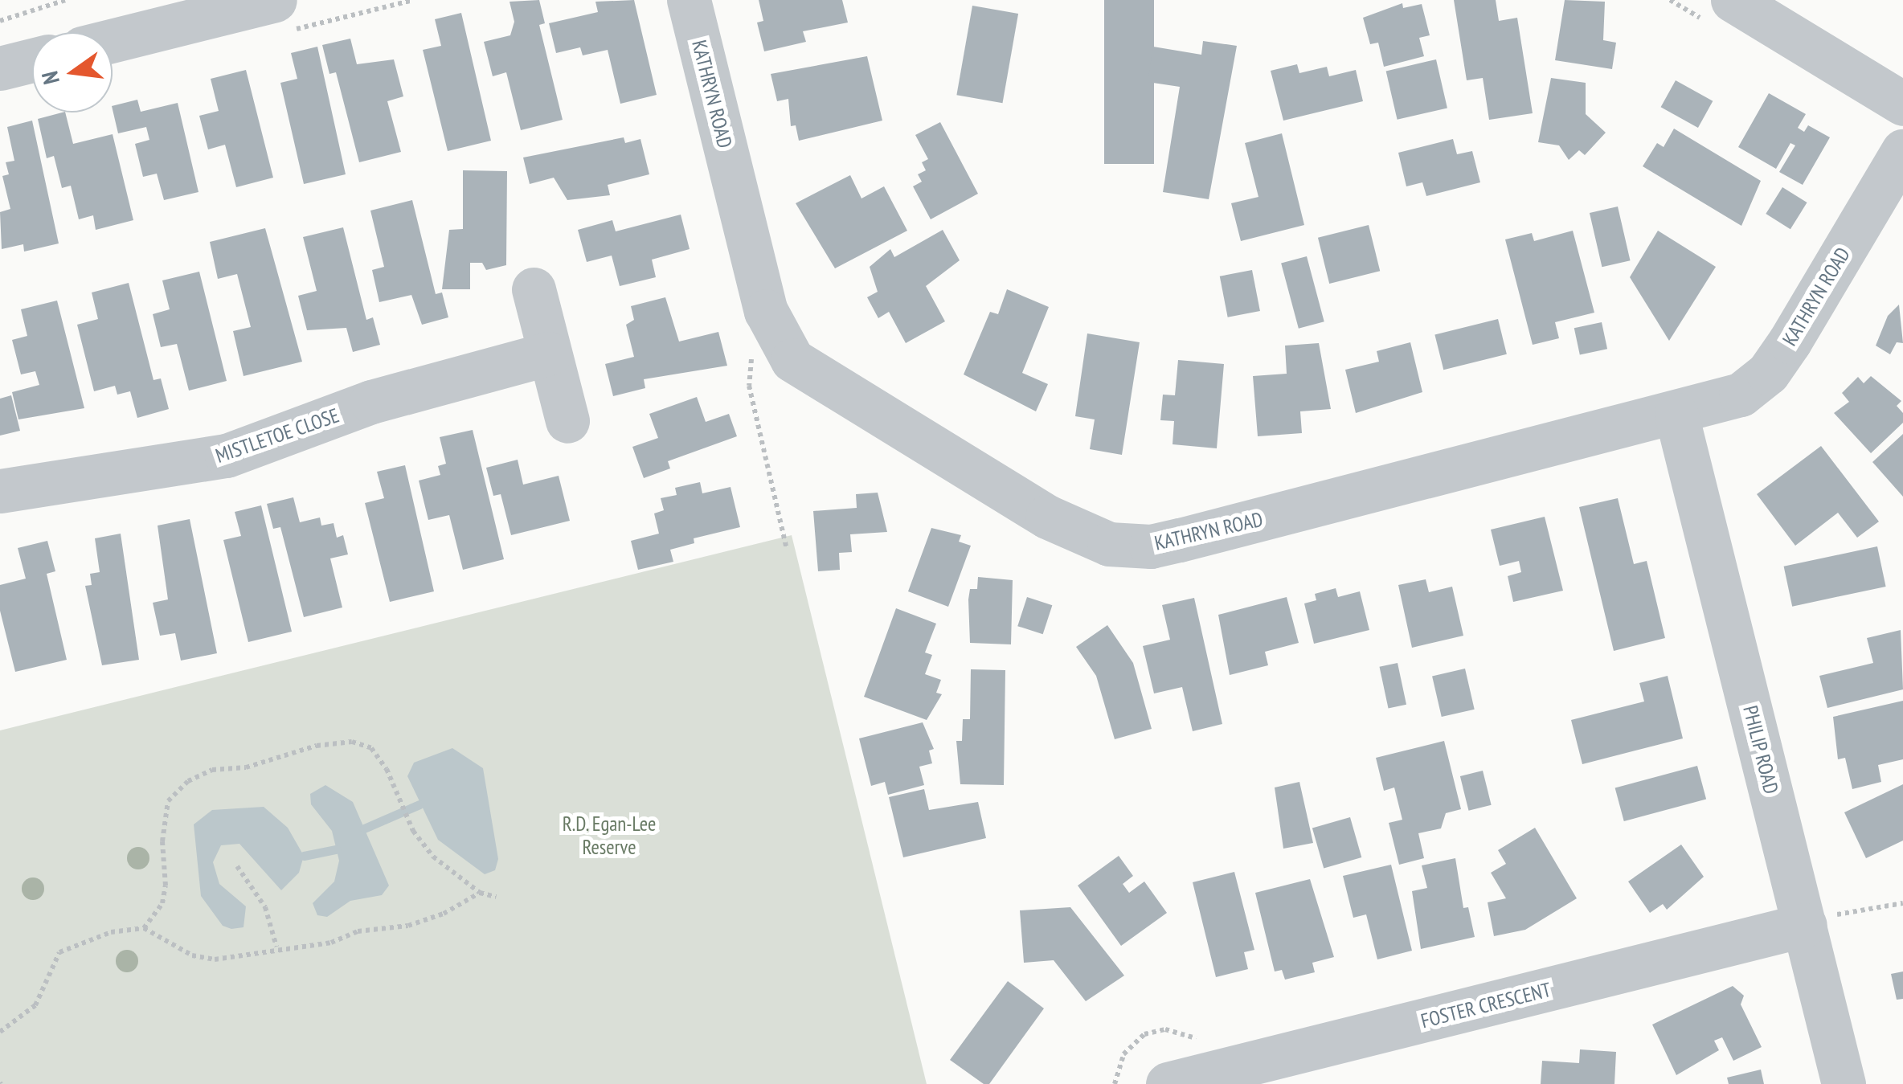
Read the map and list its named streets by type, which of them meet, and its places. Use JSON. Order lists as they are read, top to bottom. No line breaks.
{"streets":{"street":["KATHRYN ROAD","MISTLETOE CLOSE","PHILIP ROAD","FOSTER CRESCENT"]},"crossings":[["KATHRYN ROAD","PHILIP ROAD"],["PHILIP ROAD","FOSTER CRESCENT"]],"parks":["R.D. Egan-Lee Reserve"],"north":"left"}
